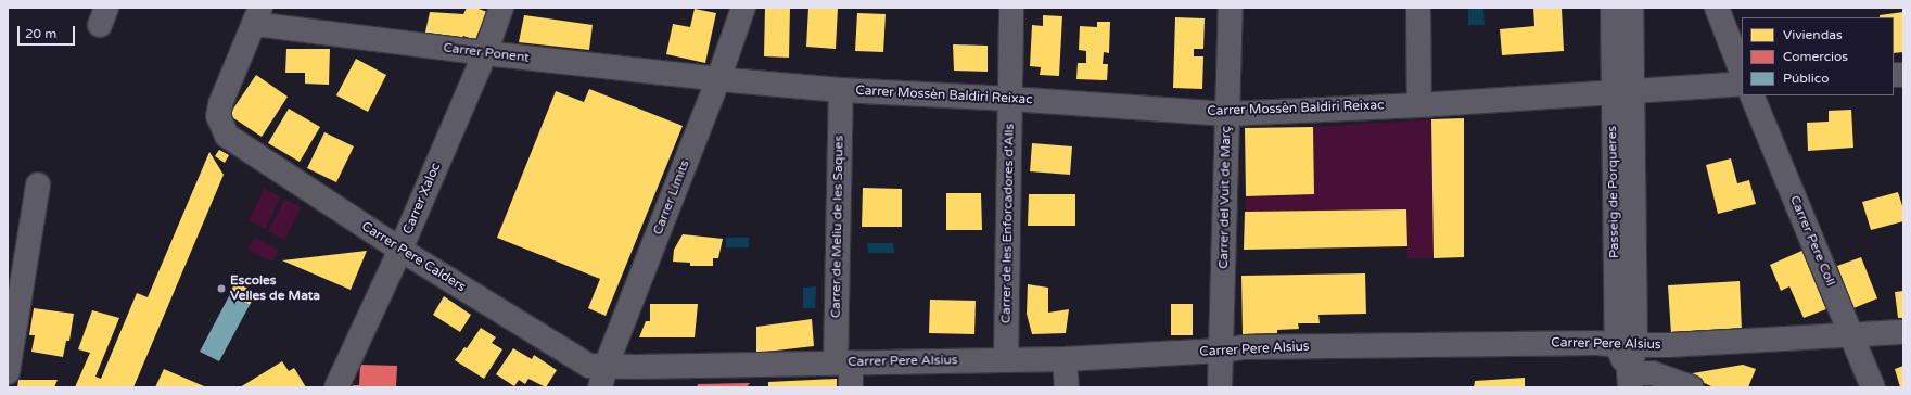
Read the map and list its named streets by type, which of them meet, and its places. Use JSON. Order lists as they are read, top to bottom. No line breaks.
{"streets":{"street":["Carrer Ponent","Carrer Mossèn Baldiri Reixac","Passeig de Porqueres","Carrer Límits","Carrer del Vuit de Març","Carrer Xaloc","Carrer de les Enforcadores d'Alls","Carrer de Meliu de les Saques","Carrer Pere Coll","Carrer Pere Calders","Carrer Pere Alsius"]},"crossings":[["Carrer Ponent","Carrer Mossèn Baldiri Reixac"],["Carrer Ponent","Carrer Límits"],["Carrer Ponent","Carrer Xaloc"],["Carrer Ponent","Carrer Pere Calders"],["Carrer Mossèn Baldiri Reixac","Passeig de Porqueres"],["Carrer Mossèn Baldiri Reixac","Carrer Límits"],["Carrer Mossèn Baldiri Reixac","Carrer del Vuit de Març"],["Carrer Mossèn Baldiri Reixac","Carrer de les Enforcadores d'Alls"],["Carrer Mossèn Baldiri Reixac","Carrer de Meliu de les Saques"],["Passeig de Porqueres","Carrer Pere Alsius"],["Carrer Límits","Carrer Pere Calders"],["Carrer Límits","Carrer Pere Alsius"],["Carrer del Vuit de Març","Carrer Pere Alsius"],["Carrer Xaloc","Carrer Pere Calders"],["Carrer de les Enforcadores d'Alls","Carrer Pere Alsius"],["Carrer de Meliu de les Saques","Carrer Pere Alsius"],["Carrer Pere Coll","Carrer Pere Alsius"],["Carrer Pere Calders","Carrer Pere Alsius"]],"places":["Escoles Velles de Mata"],"legend":["Viviendas","Comercios","Público"],"scale_bar":"20 m"}
